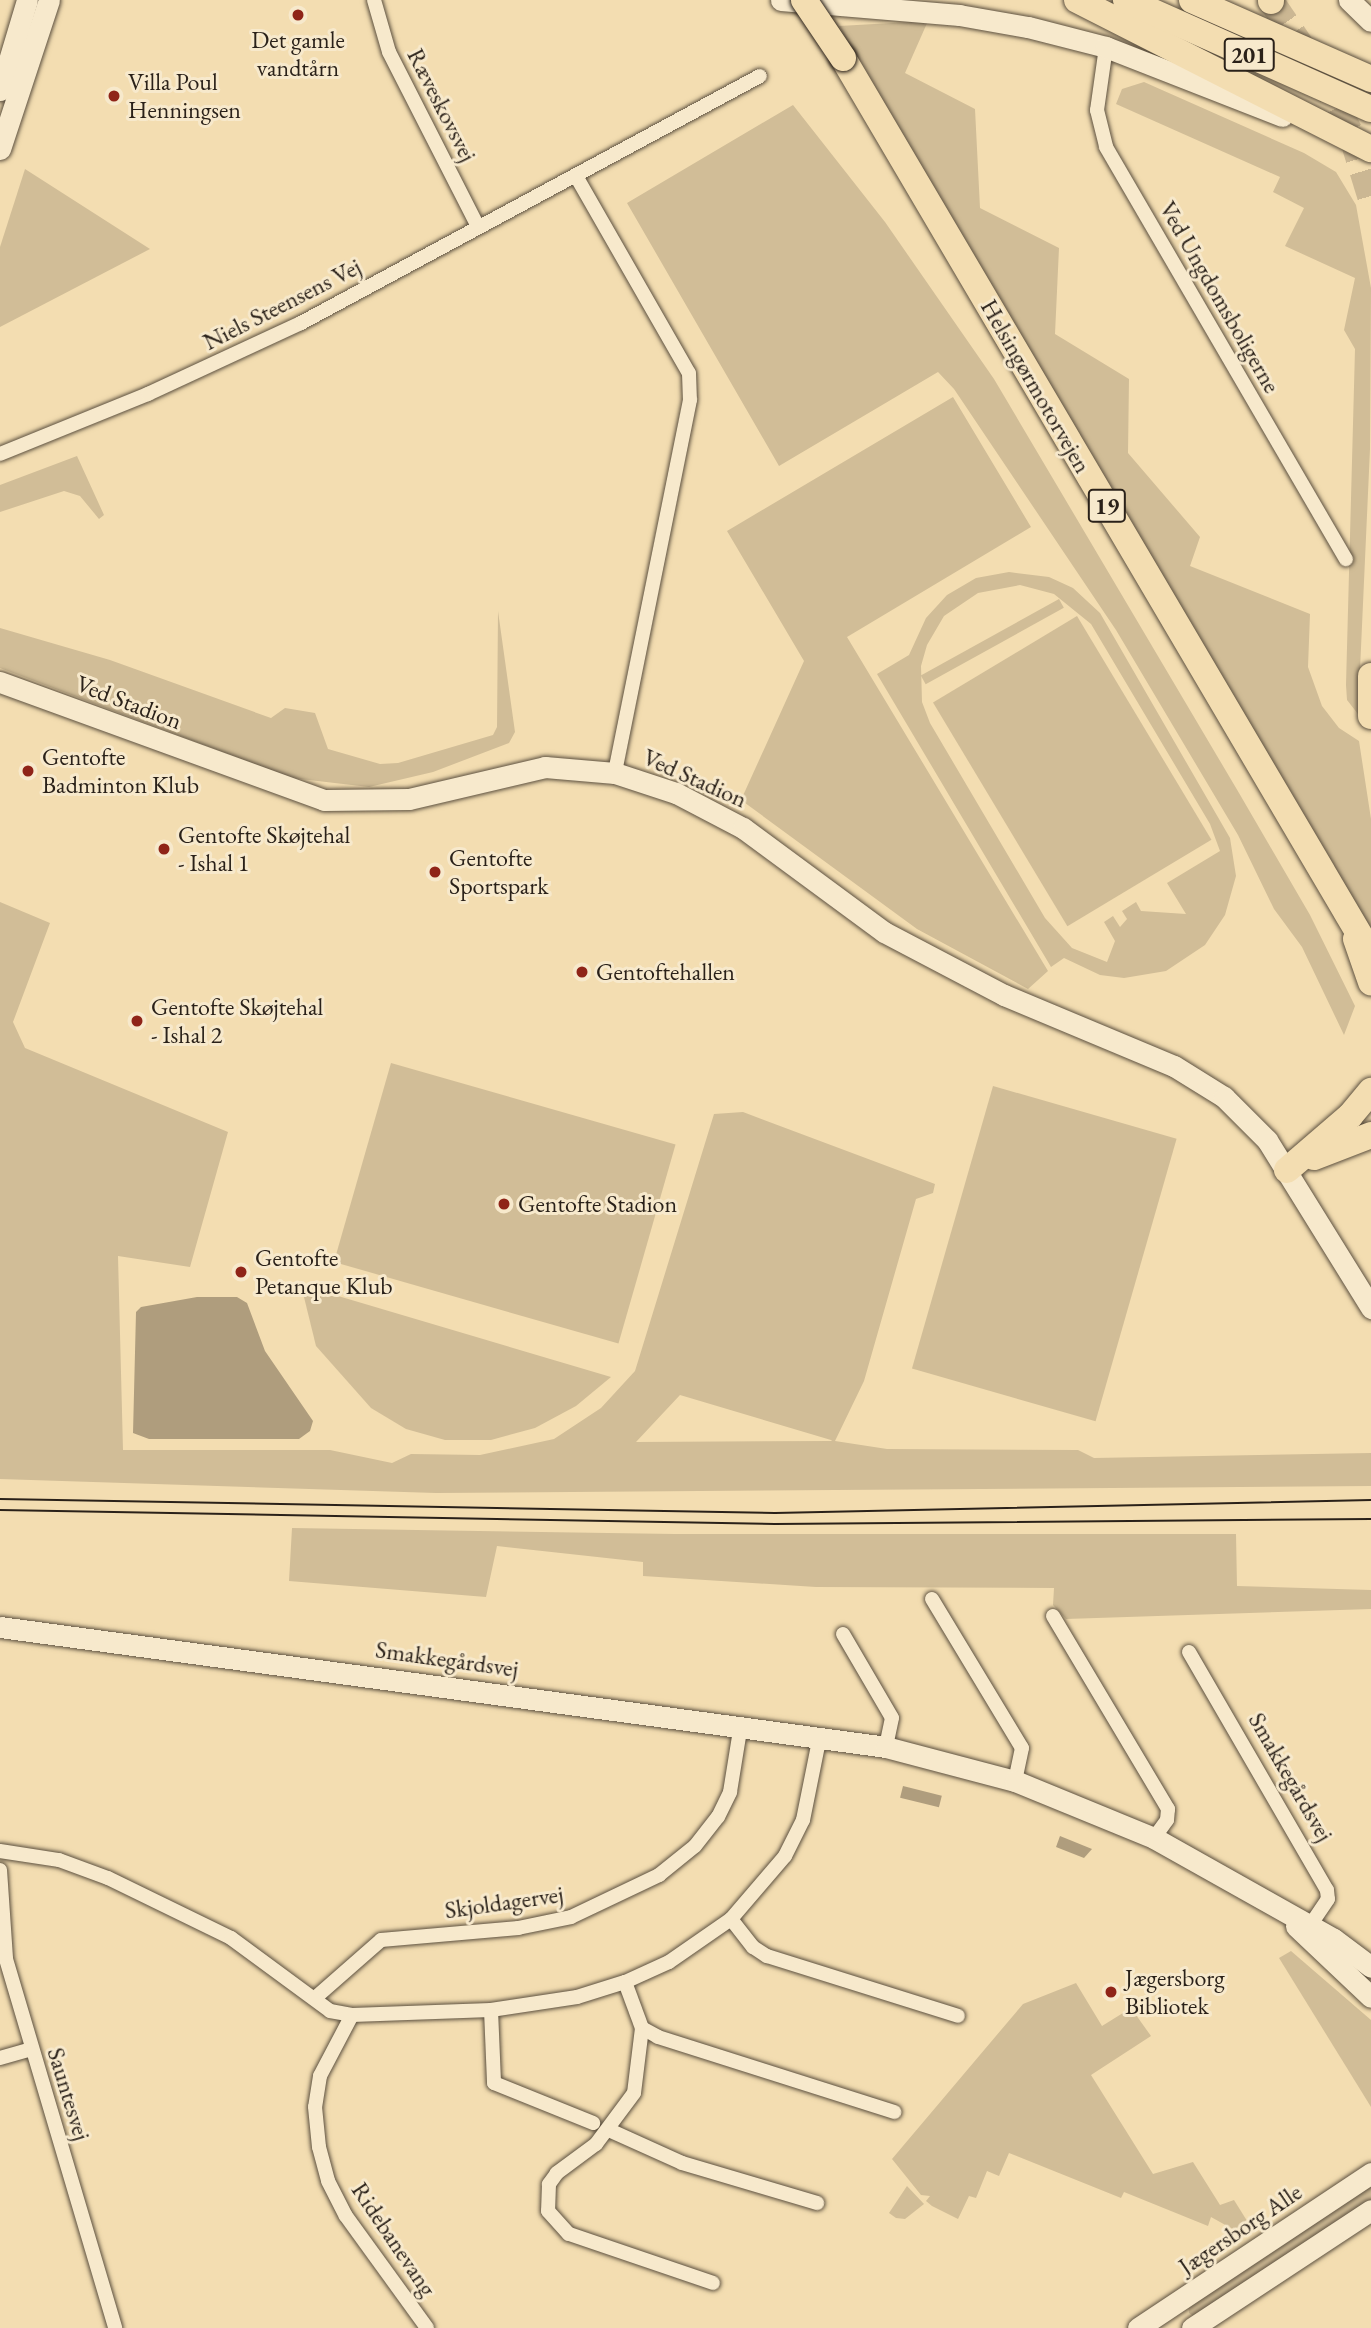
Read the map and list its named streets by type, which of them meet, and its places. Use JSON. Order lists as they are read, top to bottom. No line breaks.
{"streets":{"highway":["201","Helsingørmotorvejen","19"],"street":["Ræveskovsvej","Ved Ungdomsboligerne","Niels Steensens Vej","Ved Stadion","Smakkegårdsvej","Skjoldagervej","Sauntesvej","Jægersborg Alle","Ridebanevang"]},"crossings":[["Ræveskovsvej","Niels Steensens Vej"],["Smakkegårdsvej","Skjoldagervej"]],"places":["Det gamle vandtårn","Villa Poul Henningsen","Gentofte Badminton Klub","Gentofte Skøjtehal - Ishal 1","Gentofte Sportspark","Gentoftehallen","Gentofte Skøjtehal - Ishal 2","Gentofte Stadion","Gentofte Petanque Klub","Jægersborg Bibliotek"]}
